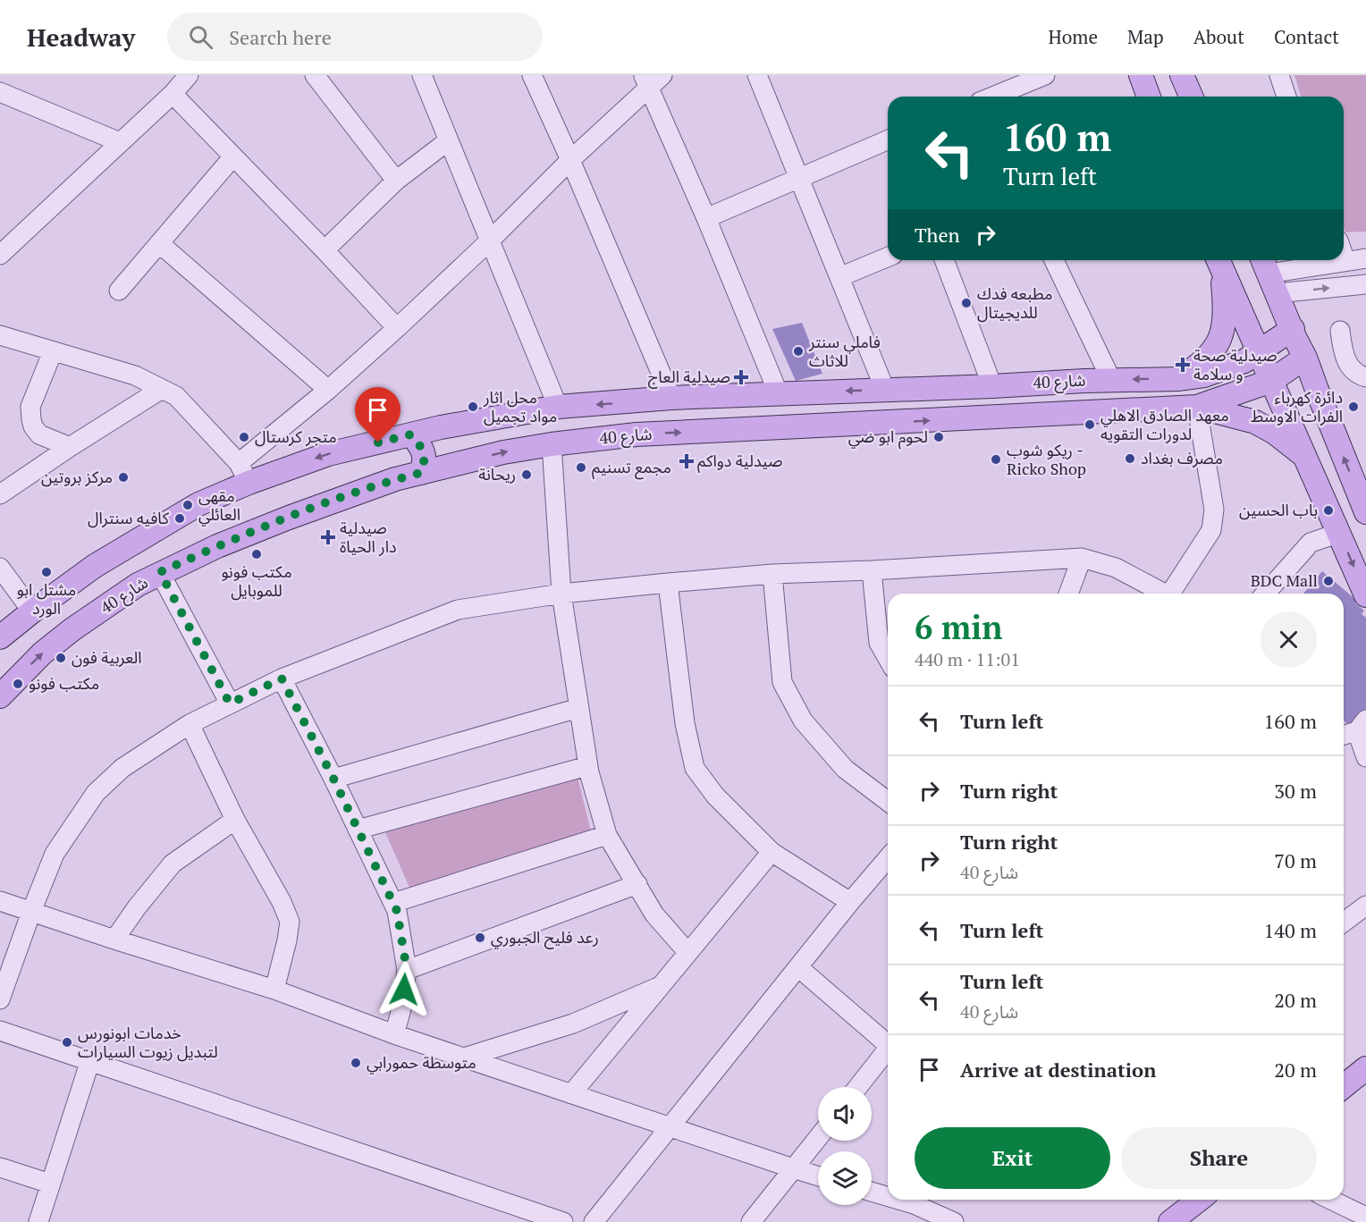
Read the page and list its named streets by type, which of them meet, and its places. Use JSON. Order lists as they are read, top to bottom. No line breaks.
{"streets":{"main road":["شارع 40"]},"places":{"other":["مطبعه فدك للديجيتال","فاملي سنتر للاثاث","محل اثار مواد تجميل","دائرة كهرباء الفرات الاوسط","معهد الصادق الاهلي لدورات التقويه","متجر كرستال","لحوم ابو ضي","مصرف بغداد","ريكو شوب - Ricko Shop","مجمع تسنيم","ريحانة","مركز بروتين","مقهى العائلي","باب الحسين","كافيه سنترال","مكتب فونو للموبايل","مشتل ابو الورد","BDC Mall","العربية فون","مكتب فونو","رعد فليح الجبوري","خدمات ابونورس لتبديل زيوت السيارات","متوسطة حمورابي"],"health":["صيدلية صحة و سلامة","صيدلية العاج","صيدلية دواكم","صيدلية دار الحياة"]},"page":{"header":"Headway","search":"Search here","nav":["Home","Map","About","Contact"],"turn":["160 m","Turn left"],"then":"Then","heading":["6 min","440 m · 11:01"],"list":[{"name":"Turn left","value":"160 m"},{"name":"Turn right","value":"30 m"},{"name":"Turn right","note":"شارع 40","value":"70 m"},{"name":"Turn left","value":"140 m"},{"name":"Turn left","note":"شارع 40","value":"20 m"},{"name":"Arrive at destination","value":"20 m"}],"buttons":["Exit","Share"]}}
